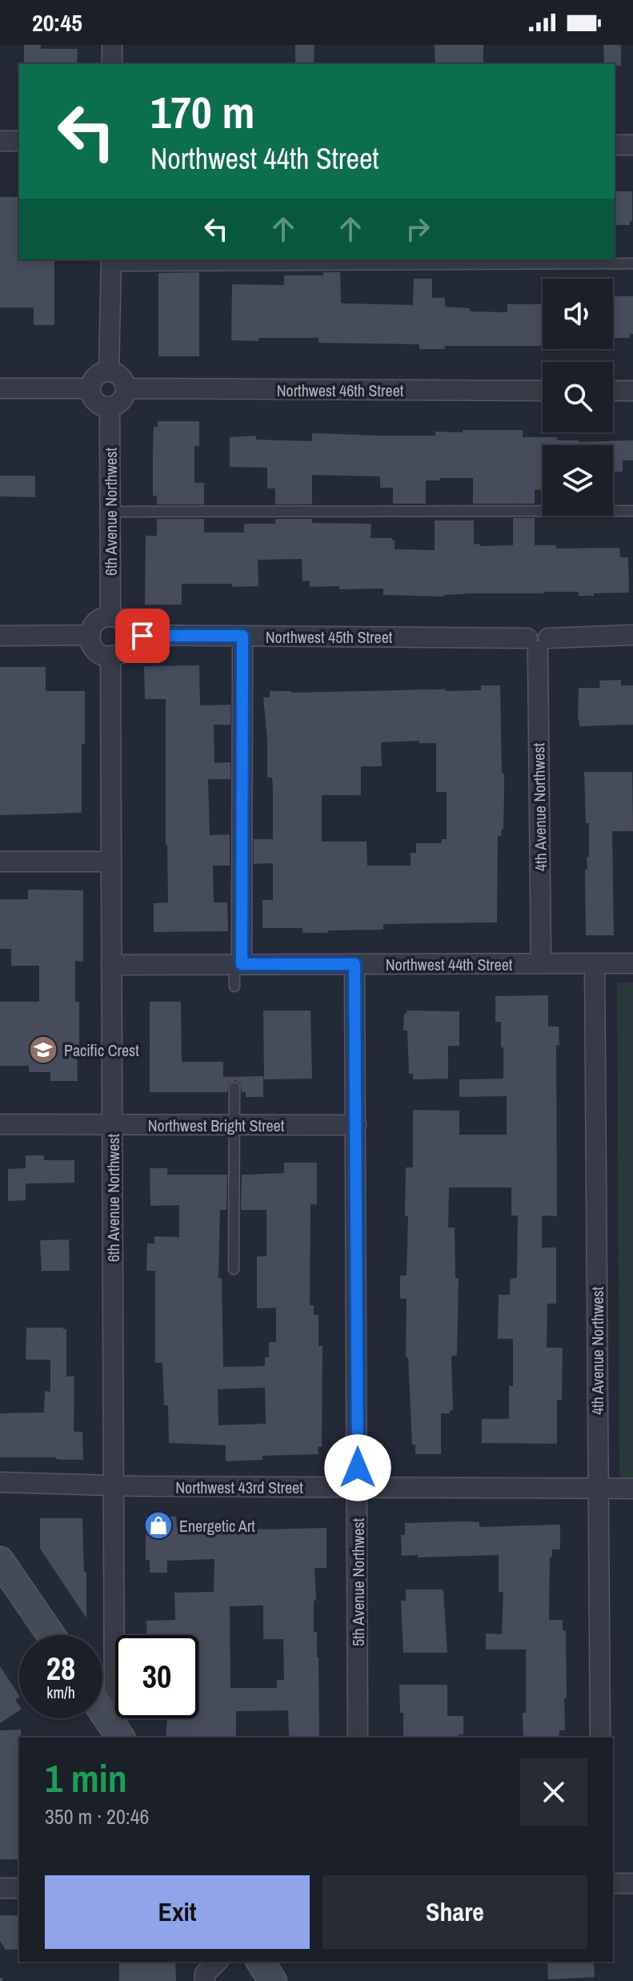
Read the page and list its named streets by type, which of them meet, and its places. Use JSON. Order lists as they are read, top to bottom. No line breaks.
{"streets":{"street":["Northwest 46th Street","6th Avenue Northwest","Northwest 45th Street","4th Avenue Northwest","Northwest 44th Street","Northwest Bright Street","Northwest 43rd Street","5th Avenue Northwest"]},"crossings":[["Northwest 46th Street","6th Avenue Northwest"],["6th Avenue Northwest","Northwest 45th Street"],["6th Avenue Northwest","Northwest 44th Street"],["6th Avenue Northwest","Northwest Bright Street"],["6th Avenue Northwest","Northwest 43rd Street"],["Northwest 45th Street","4th Avenue Northwest"],["4th Avenue Northwest","Northwest 44th Street"],["4th Avenue Northwest","Northwest 43rd Street"],["Northwest 44th Street","5th Avenue Northwest"],["Northwest Bright Street","5th Avenue Northwest"],["Northwest 43rd Street","5th Avenue Northwest"]],"places":{"school or university":["Pacific Crest"],"shop":["Energetic Art"]},"page":{"status":"20:45","turn":["170 m","Northwest 44th Street"],"speed":"28 km/h","limit":"30","heading":["1 min","350 m · 20:46"],"buttons":["Exit","Share"]}}
